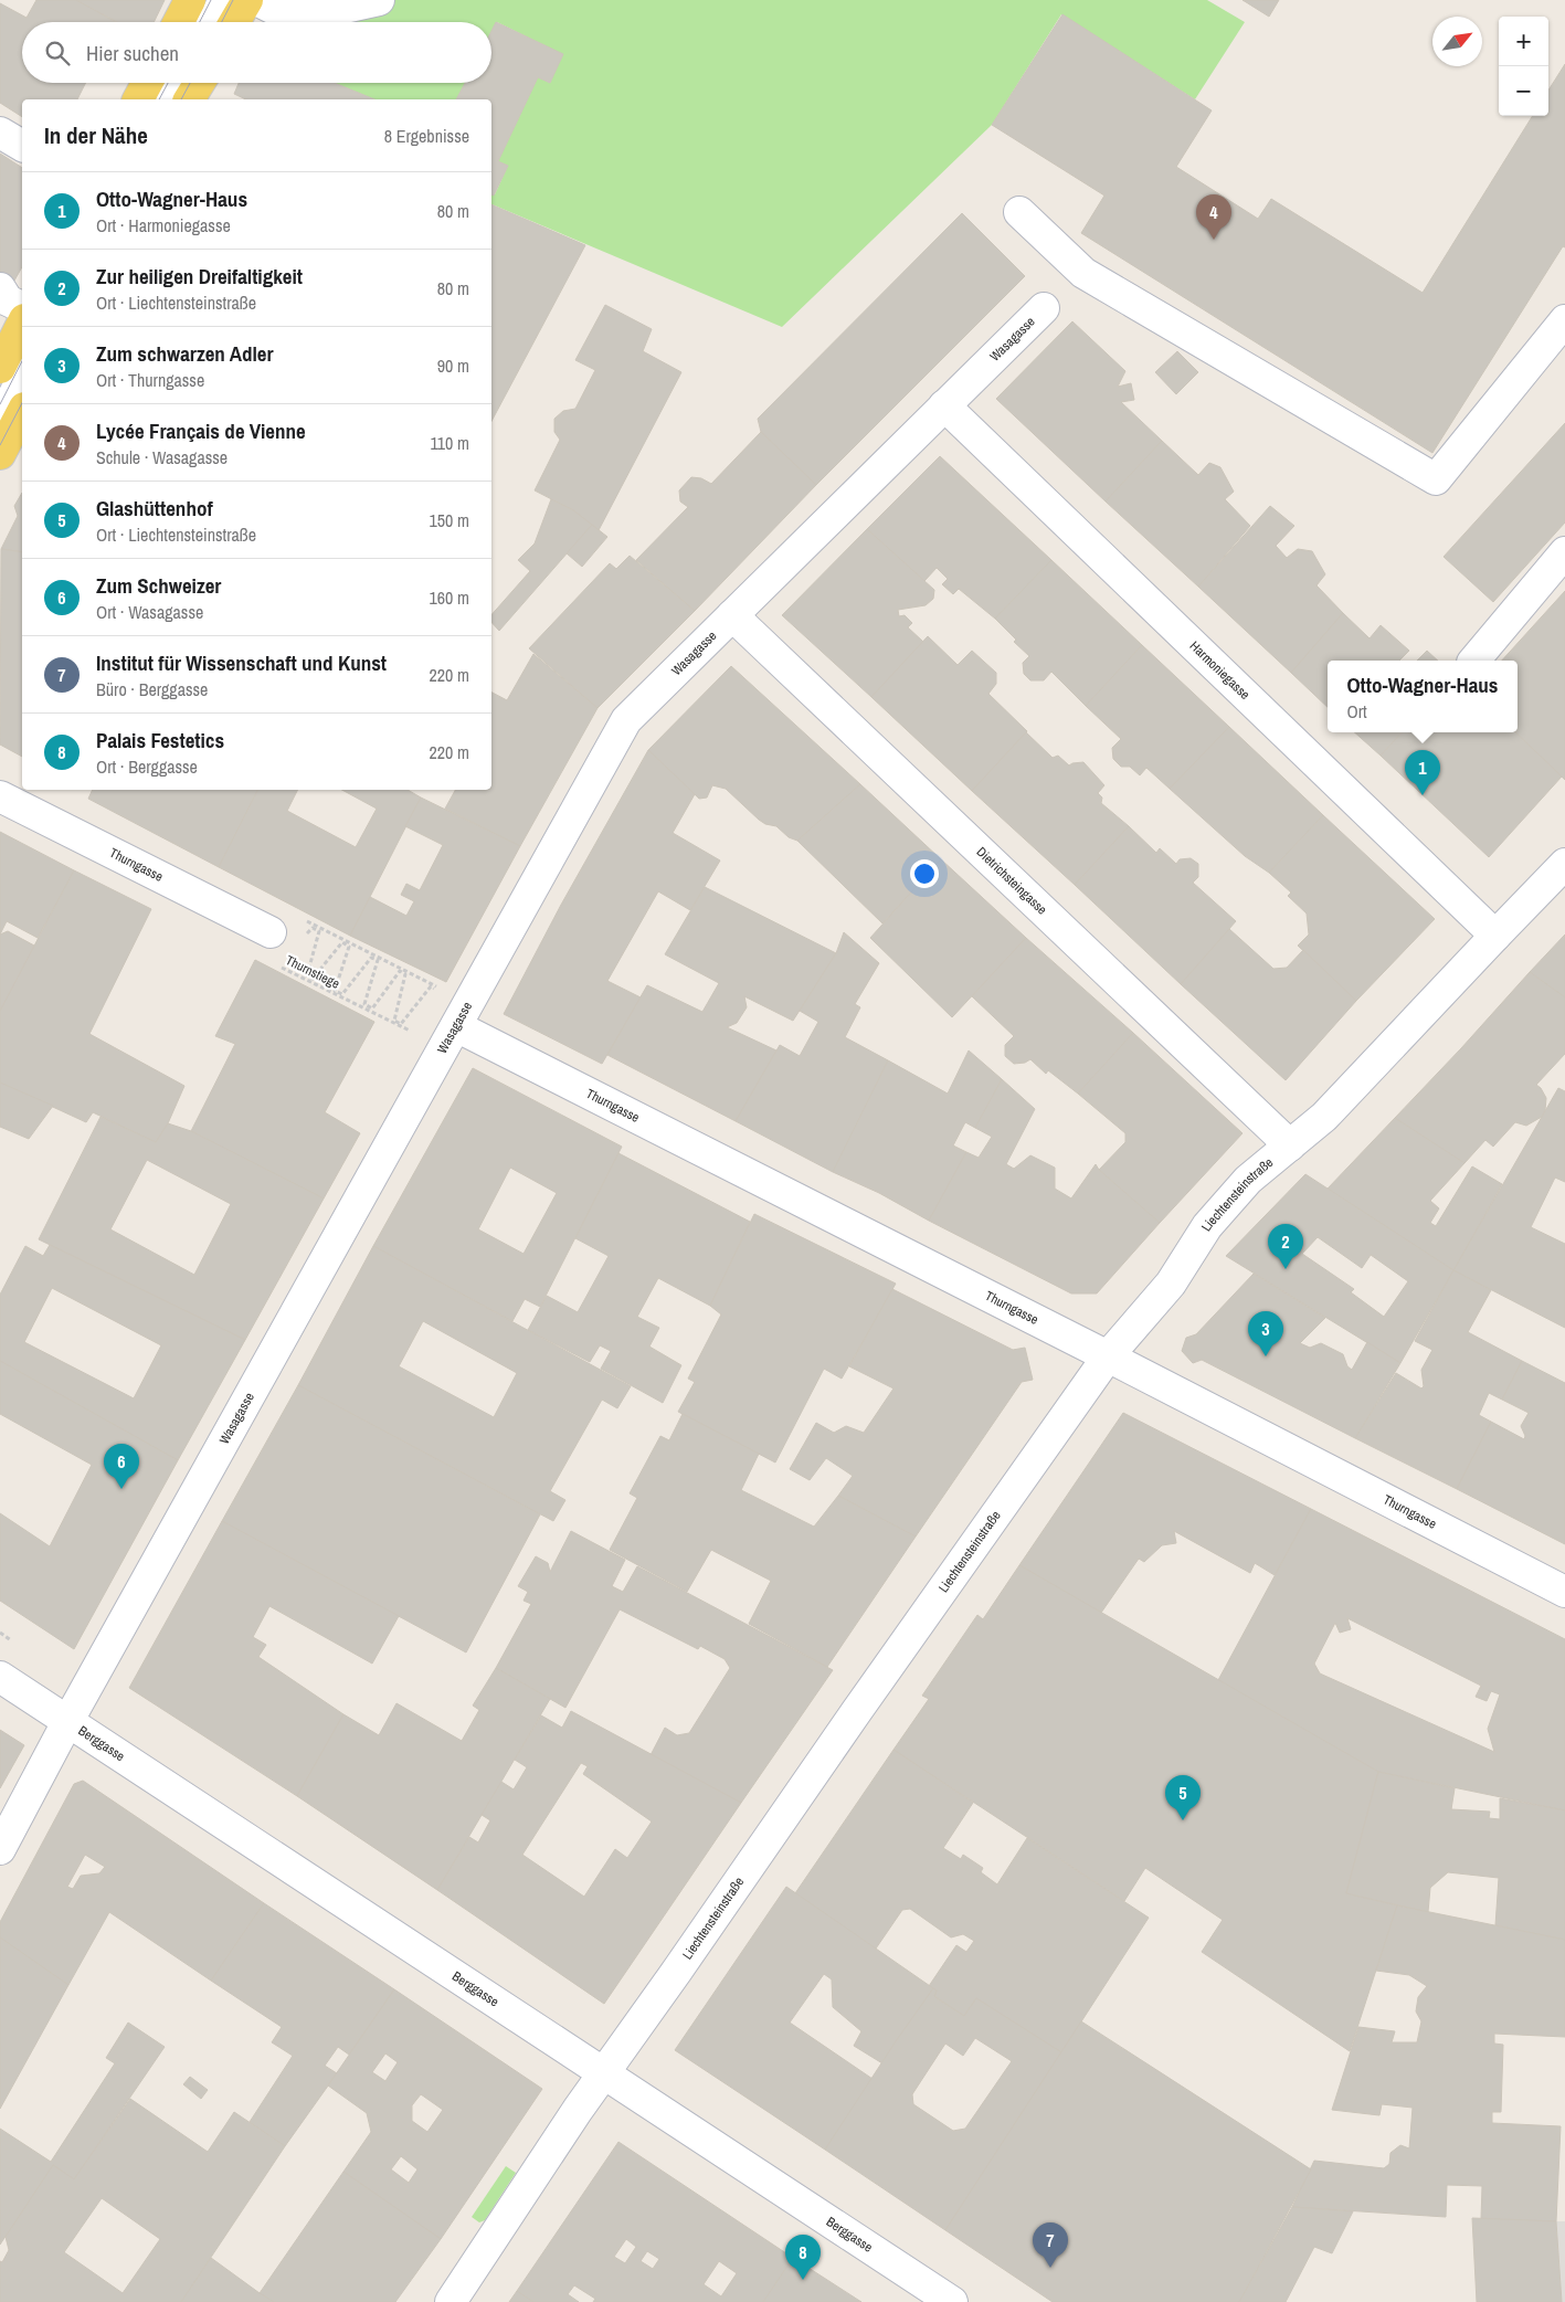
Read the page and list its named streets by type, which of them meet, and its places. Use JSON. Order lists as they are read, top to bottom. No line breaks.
{"streets":{"street":["Wasagasse","Harmoniegasse","Thurngasse","Dietrichsteingasse","Liechtensteinstraße","Berggasse"],"path":["Thurnstiege"]},"crossings":[["Wasagasse","Harmoniegasse"],["Wasagasse","Thurngasse"],["Wasagasse","Dietrichsteingasse"],["Wasagasse","Berggasse"],["Harmoniegasse","Liechtensteinstraße"],["Thurngasse","Liechtensteinstraße"],["Dietrichsteingasse","Liechtensteinstraße"],["Liechtensteinstraße","Berggasse"]],"north":"top right","page":{"map_buttons":["+","−"],"search":"Hier suchen","heading":["In der Nähe","8 Ergebnisse"],"list":[{"mark":"1","name":"Otto-Wagner-Haus","note":"Ort · Harmoniegasse","value":"80 m"},{"mark":"2","name":"Zur heiligen Dreifaltigkeit","note":"Ort · Liechtensteinstraße","value":"80 m"},{"mark":"3","name":"Zum schwarzen Adler","note":"Ort · Thurngasse","value":"90 m"},{"mark":"4","name":"Lycée Français de Vienne","note":"Schule · Wasagasse","value":"110 m"},{"mark":"5","name":"Glashüttenhof","note":"Ort · Liechtensteinstraße","value":"150 m"},{"mark":"6","name":"Zum Schweizer","note":"Ort · Wasagasse","value":"160 m"},{"mark":"7","name":"Institut für Wissenschaft und Kunst","note":"Büro · Berggasse","value":"220 m"},{"mark":"8","name":"Palais Festetics","note":"Ort · Berggasse","value":"220 m"}],"pins":["4","1","2","3","6","5","7","8"],"popup":["Otto-Wagner-Haus","Ort"]}}
